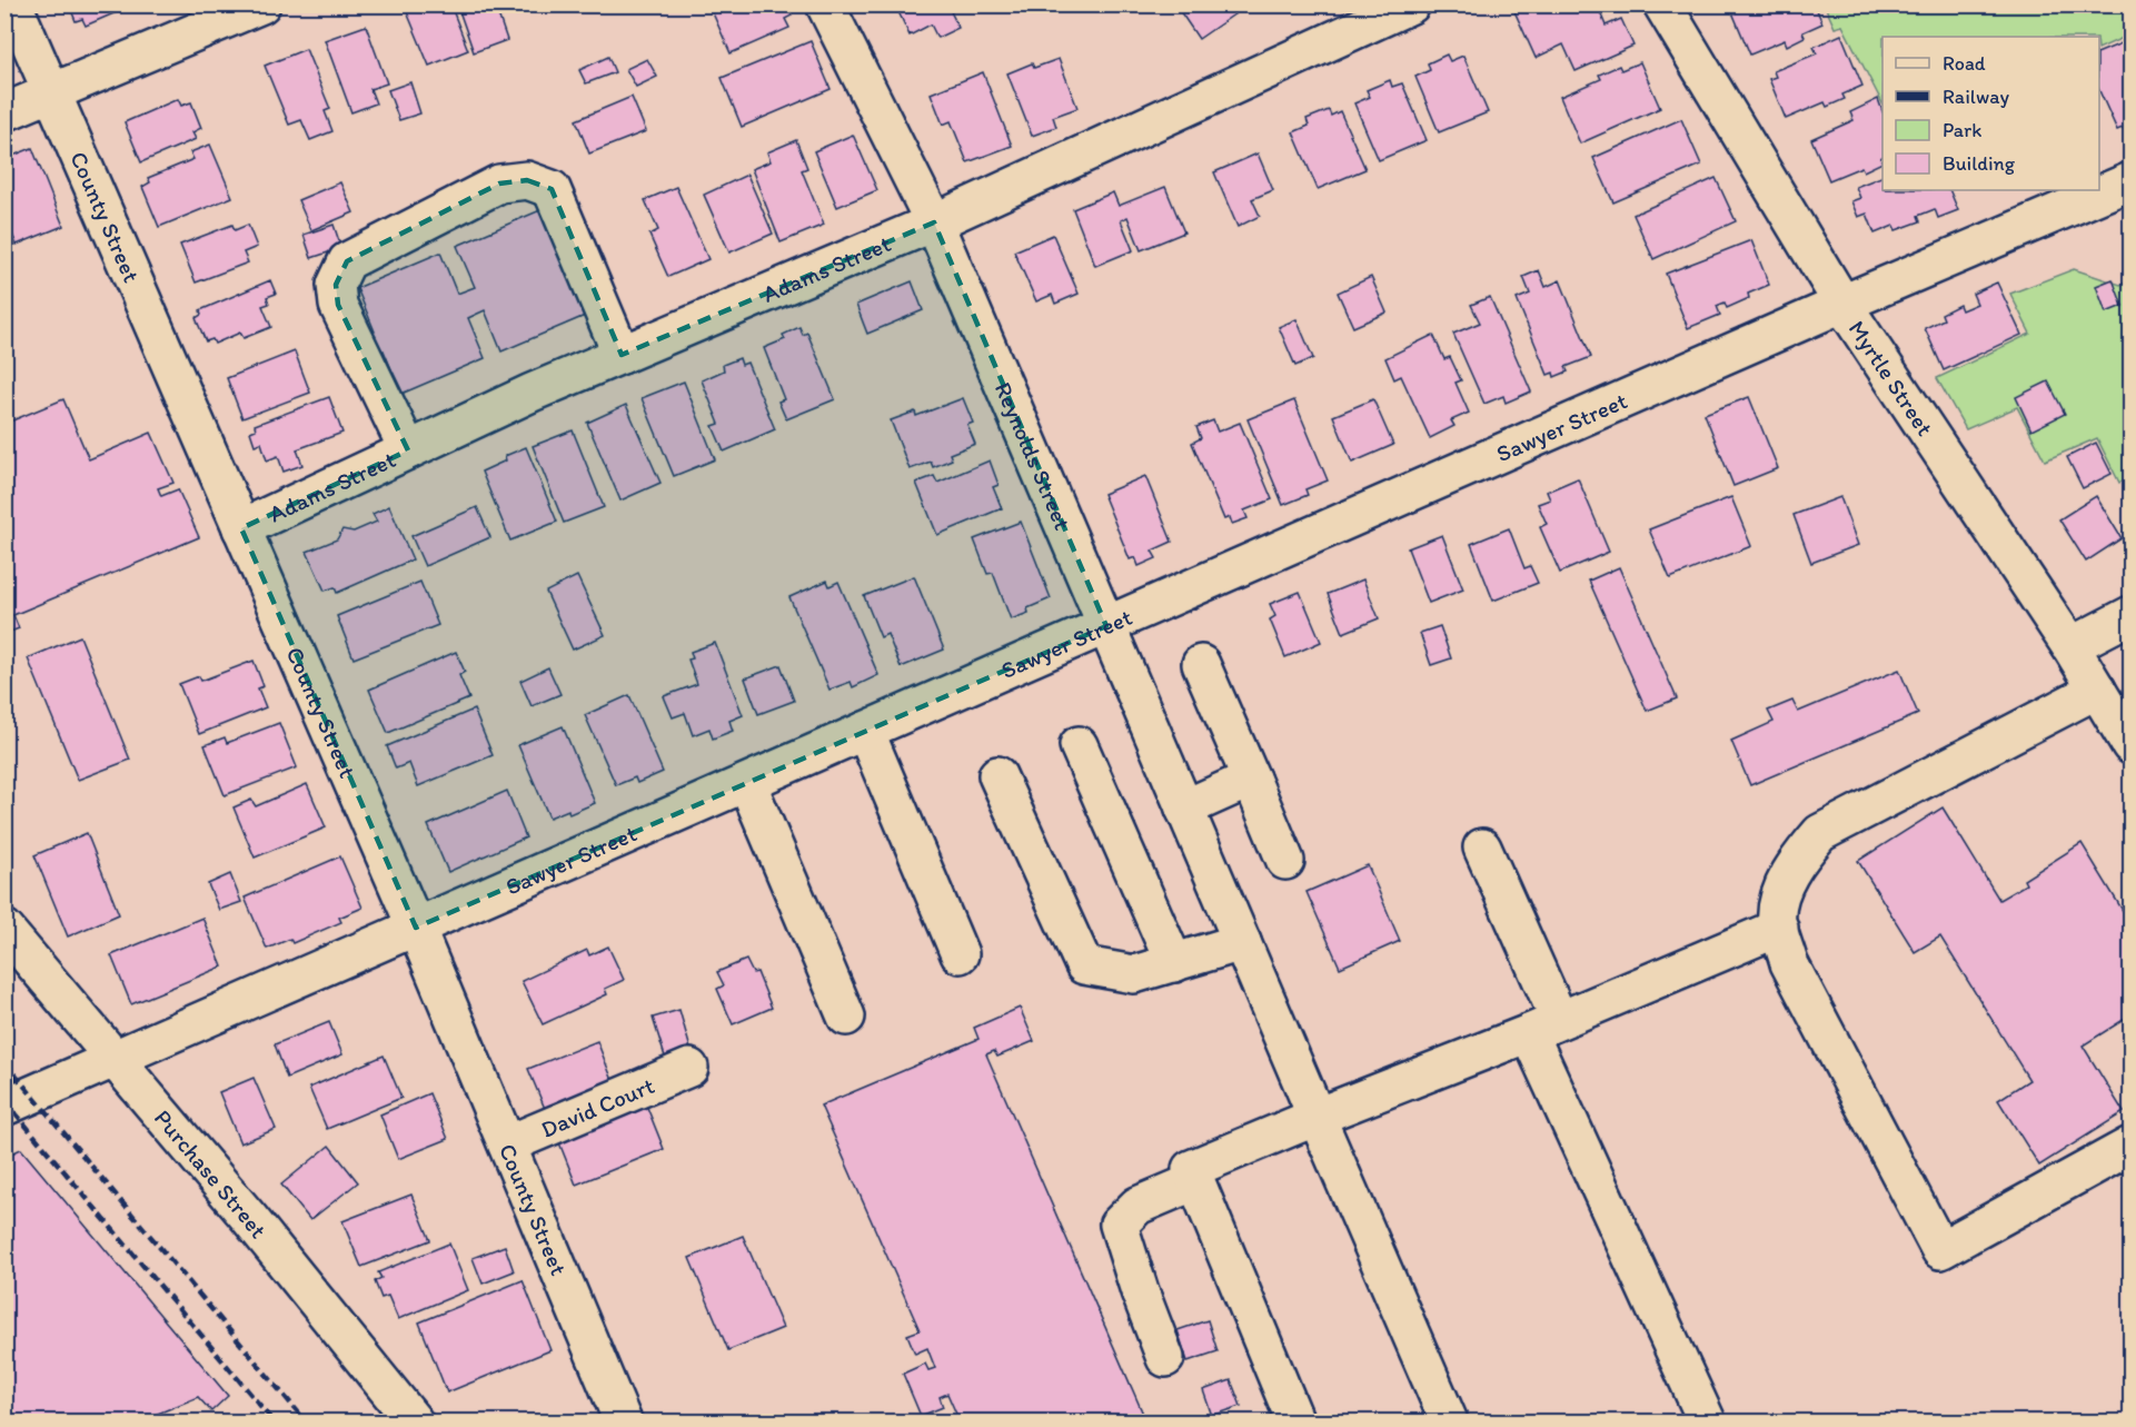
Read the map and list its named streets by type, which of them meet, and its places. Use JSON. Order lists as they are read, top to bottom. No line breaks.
{"streets":{"street":["County Street","Adams Street","Myrtle Street","Sawyer Street","Reynolds Street","David Court","Purchase Street"]},"crossings":[["County Street","Adams Street"],["County Street","Sawyer Street"],["County Street","David Court"],["Adams Street","Reynolds Street"],["Myrtle Street","Sawyer Street"],["Sawyer Street","Reynolds Street"],["Sawyer Street","Purchase Street"]],"legend":["Road","Railway","Park","Building"]}
